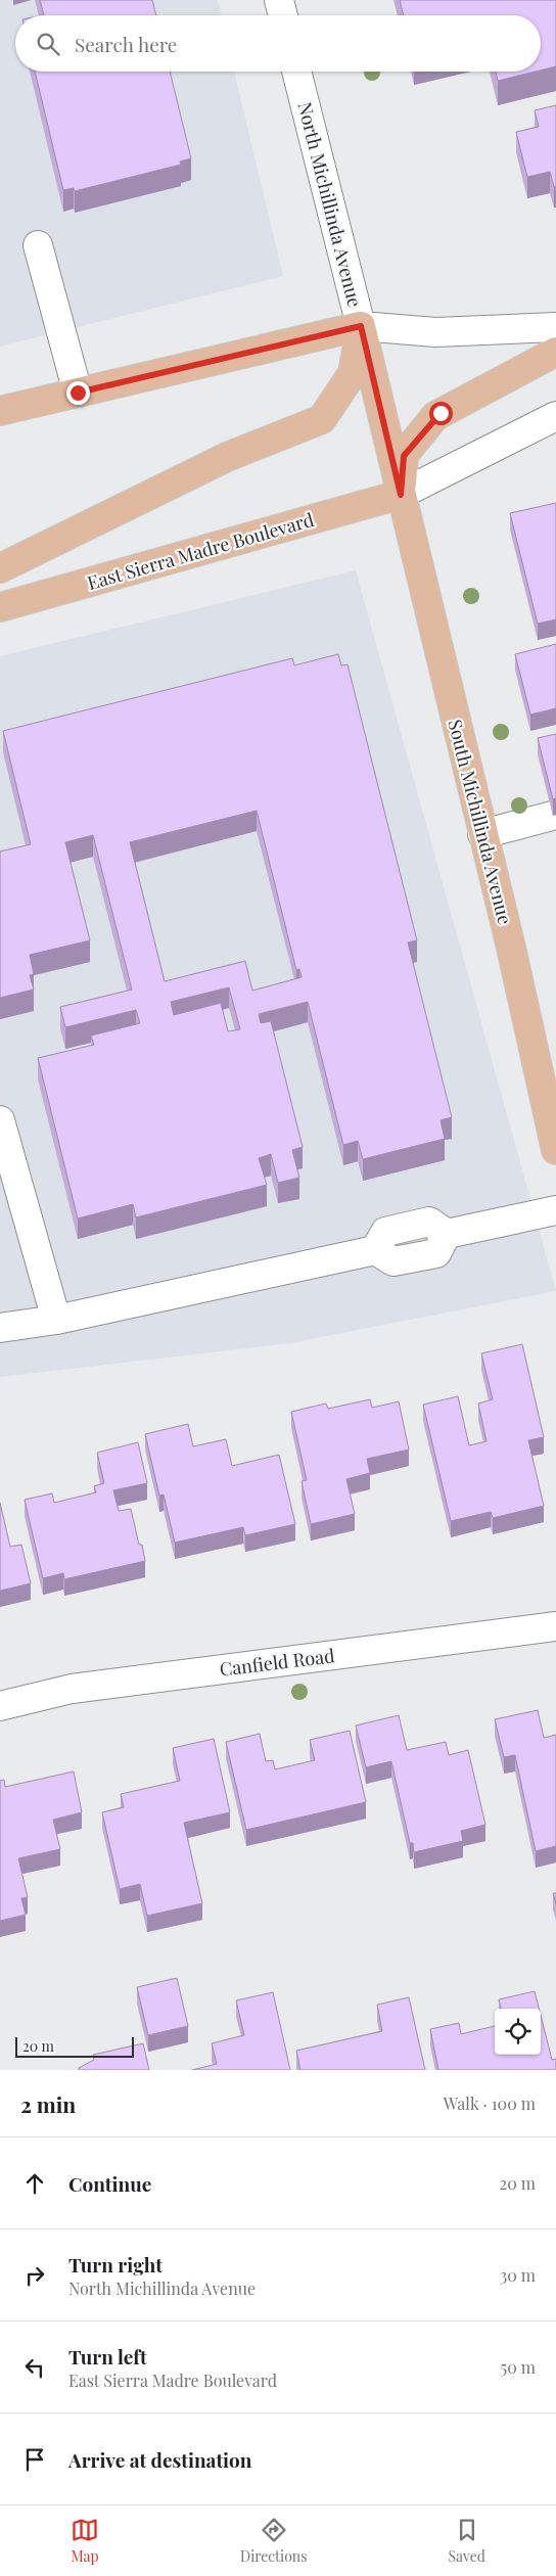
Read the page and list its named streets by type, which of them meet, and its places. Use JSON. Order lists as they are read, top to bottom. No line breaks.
{"streets":{"main road":["North Michillinda Avenue","East Sierra Madre Boulevard","South Michillinda Avenue"],"street":["Canfield Road"]},"crossings":[["North Michillinda Avenue","East Sierra Madre Boulevard"],["North Michillinda Avenue","South Michillinda Avenue"],["East Sierra Madre Boulevard","South Michillinda Avenue"]],"scale_bar":"20 m","page":{"search":"Search here","scale":"20 m","heading":["2 min","Walk · 100 m"],"list":[["Continue","20 m"],["Turn right","North Michillinda Avenue","30 m"],["Turn left","East Sierra Madre Boulevard","50 m"],"Arrive at destination"],"nav":["Map","Directions","Saved"]}}
